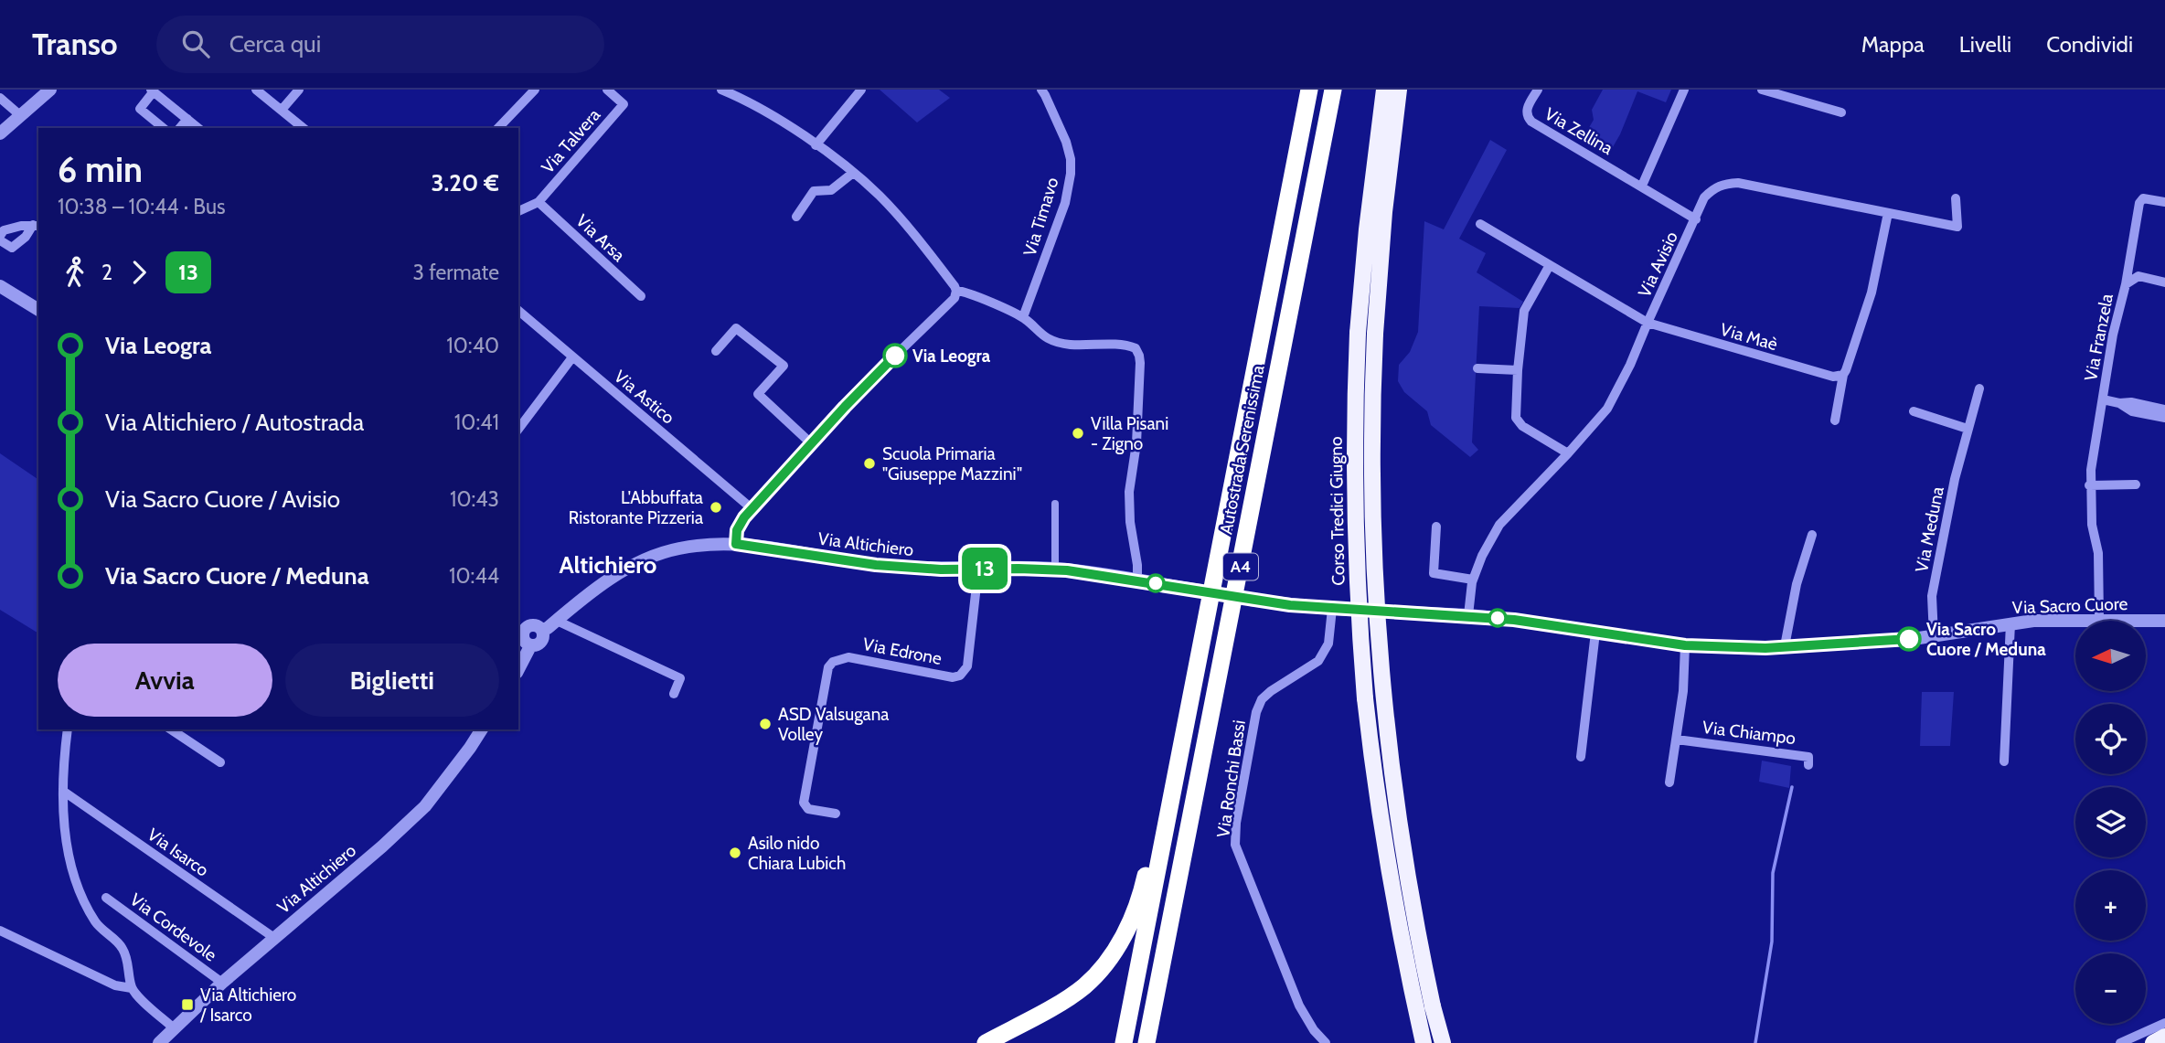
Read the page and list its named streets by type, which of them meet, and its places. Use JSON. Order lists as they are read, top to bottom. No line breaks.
{"streets":{"highway":["Autostrada Serenissima","Corso Tredici Giugno","A4"],"street":["Via Zellina","Via Talvera","Via Timavo","Via Arsa","Via Avisio","Via Maè","Via Franzela","Via Astico","Via Meduna","Via Altichiero","Via Sacro Cuore","Via Edrone","Via Chiampo","Via Ronchi Bassi","Via Isarco","Via Cordevole"]},"crossings":[["Via Zellina","Via Avisio"],["Via Talvera","Via Arsa"],["Via Avisio","Via Maè"],["Via Avisio","Via Sacro Cuore"],["Via Franzela","Via Sacro Cuore"],["Via Meduna","Via Sacro Cuore"],["Via Altichiero","Via Edrone"],["Via Altichiero","Via Isarco"],["Via Altichiero","Via Cordevole"],["Via Sacro Cuore","Via Chiampo"],["Via Sacro Cuore","Via Ronchi Bassi"]],"districts":["Altichiero"],"places":{"other":["Via Leogra","Villa Pisani - Zigno","Scuola Primaria \"Giuseppe Mazzini\"","L'Abbuffata Ristorante Pizzeria","Via Sacro Cuore / Meduna","ASD Valsugana Volley","Asilo nido Chiara Lubich"],"transit":["Via Altichiero / Isarco"]},"lines":["bus line 13"],"north":"left","page":{"header":"Transo","search":"Cerca qui","nav":["Mappa","Livelli","Condividi"],"on_map":"13","heading":["6 min","10:38 – 10:44 · Bus","3.20 €"],"legs":["2","13","3 fermate"],"list":[{"name":"Via Leogra","value":"10:40"},{"name":"Via Altichiero / Autostrada","value":"10:41"},{"name":"Via Sacro Cuore / Avisio","value":"10:43"},{"name":"Via Sacro Cuore / Meduna","value":"10:44"}],"map_buttons":["+","−"],"buttons":["Avvia","Biglietti"]}}
